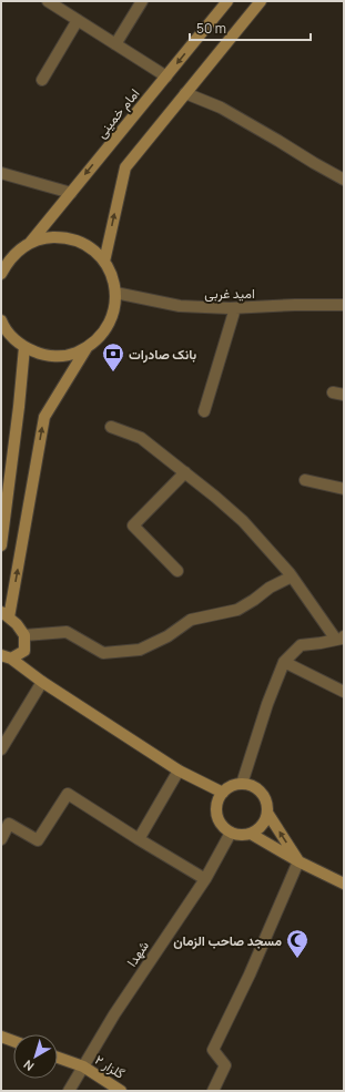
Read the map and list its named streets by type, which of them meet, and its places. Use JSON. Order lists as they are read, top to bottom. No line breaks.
{"streets":{"main road":["امام خمینی","گلزار ۲"],"street":["امید غربی","شهدا"]},"crossings":[["شهدا","گلزار ۲"]],"places":{"bank":["بانک صادرات"],"mosque":["مسجد صاحب الزمان"]},"scale_bar":"50 m","north":"bottom left"}
